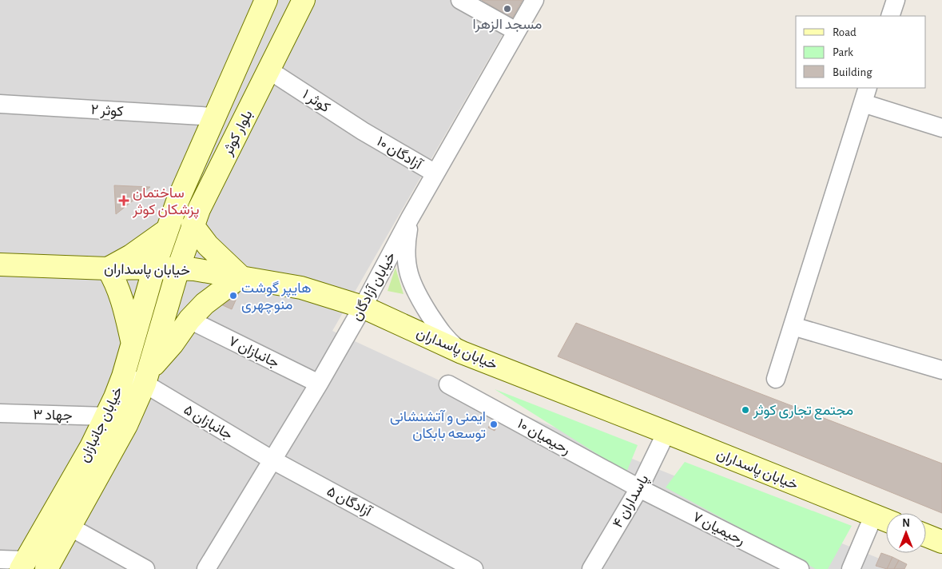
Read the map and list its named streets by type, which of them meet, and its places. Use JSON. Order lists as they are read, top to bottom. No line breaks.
{"streets":{"street":["کوثر ۱","کوثر ۲","بلوار کوثر","آزادگان ۱۰","خیابان پاسداران","خیابان آزادگان","جانبازان ۷","جهاد ۳","جانبازان ۵","خیابان جانبازان","رحیمیان ۱۰","آزادگان ۵","پاسداران ۴","رحیمیان ۷"]},"crossings":[["کوثر ۱","بلوار کوثر"],["کوثر ۱","آزادگان ۱۰"],["کوثر ۲","بلوار کوثر"],["بلوار کوثر","خیابان پاسداران"],["بلوار کوثر","خیابان جانبازان"],["آزادگان ۱۰","خیابان آزادگان"],["خیابان پاسداران","خیابان آزادگان"],["خیابان پاسداران","خیابان جانبازان"],["خیابان پاسداران","پاسداران ۴"],["خیابان آزادگان","جانبازان ۷"],["خیابان آزادگان","جانبازان ۵"],["خیابان آزادگان","آزادگان ۵"],["جهاد ۳","خیابان جانبازان"],["جانبازان ۵","خیابان جانبازان"],["جانبازان ۵","آزادگان ۵"],["رحیمیان ۱۰","پاسداران ۴"],["رحیمیان ۱۰","رحیمیان ۷"],["پاسداران ۴","رحیمیان ۷"]],"places":{"other":["مسجد الزهرا","هایپر گوشت منوچهری","مجتمع تجاری کوثر","ایمنی و آتشنشانی توسعه بابکان"],"health":["ساختمان پزشکان کوثر"]},"legend":["Road","Park","Building"],"north":"top"}
